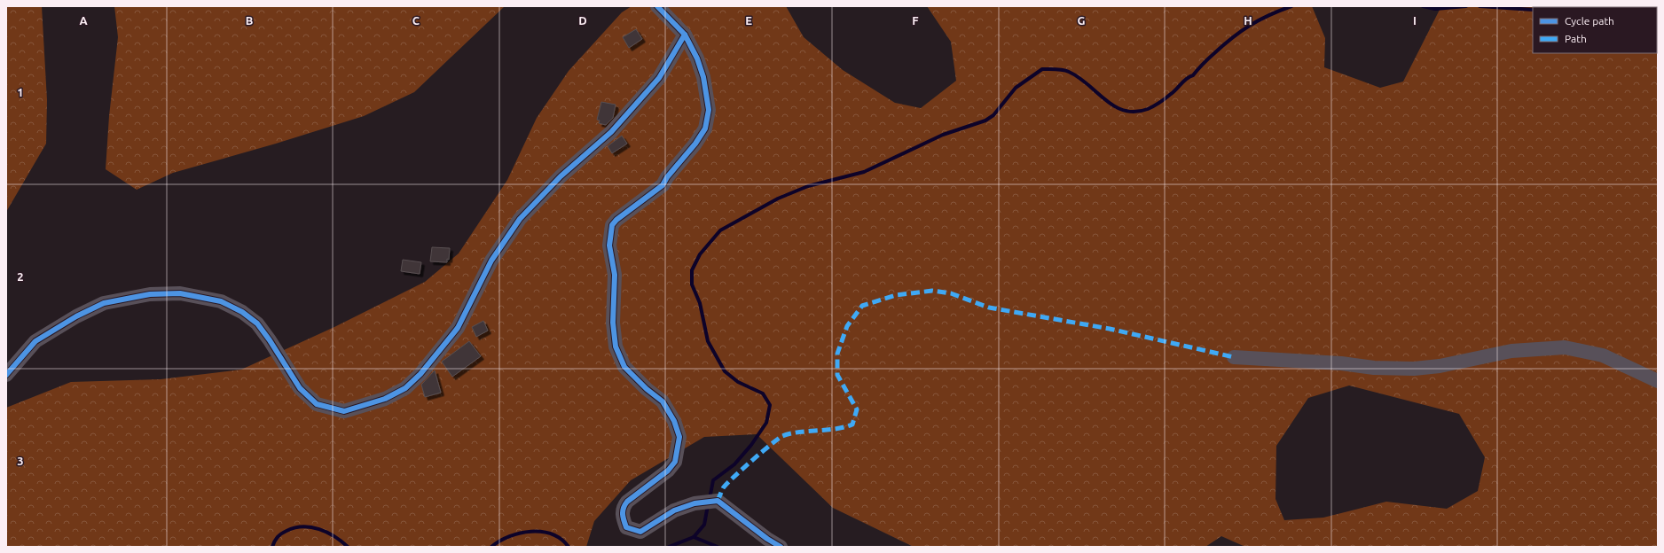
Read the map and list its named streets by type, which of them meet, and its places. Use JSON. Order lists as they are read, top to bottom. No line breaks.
{"legend":["Cycle path","Path"],"grid":{"columns":["A","B","C","D","E","F","G","H","I"],"rows":["1","2","3"]}}
